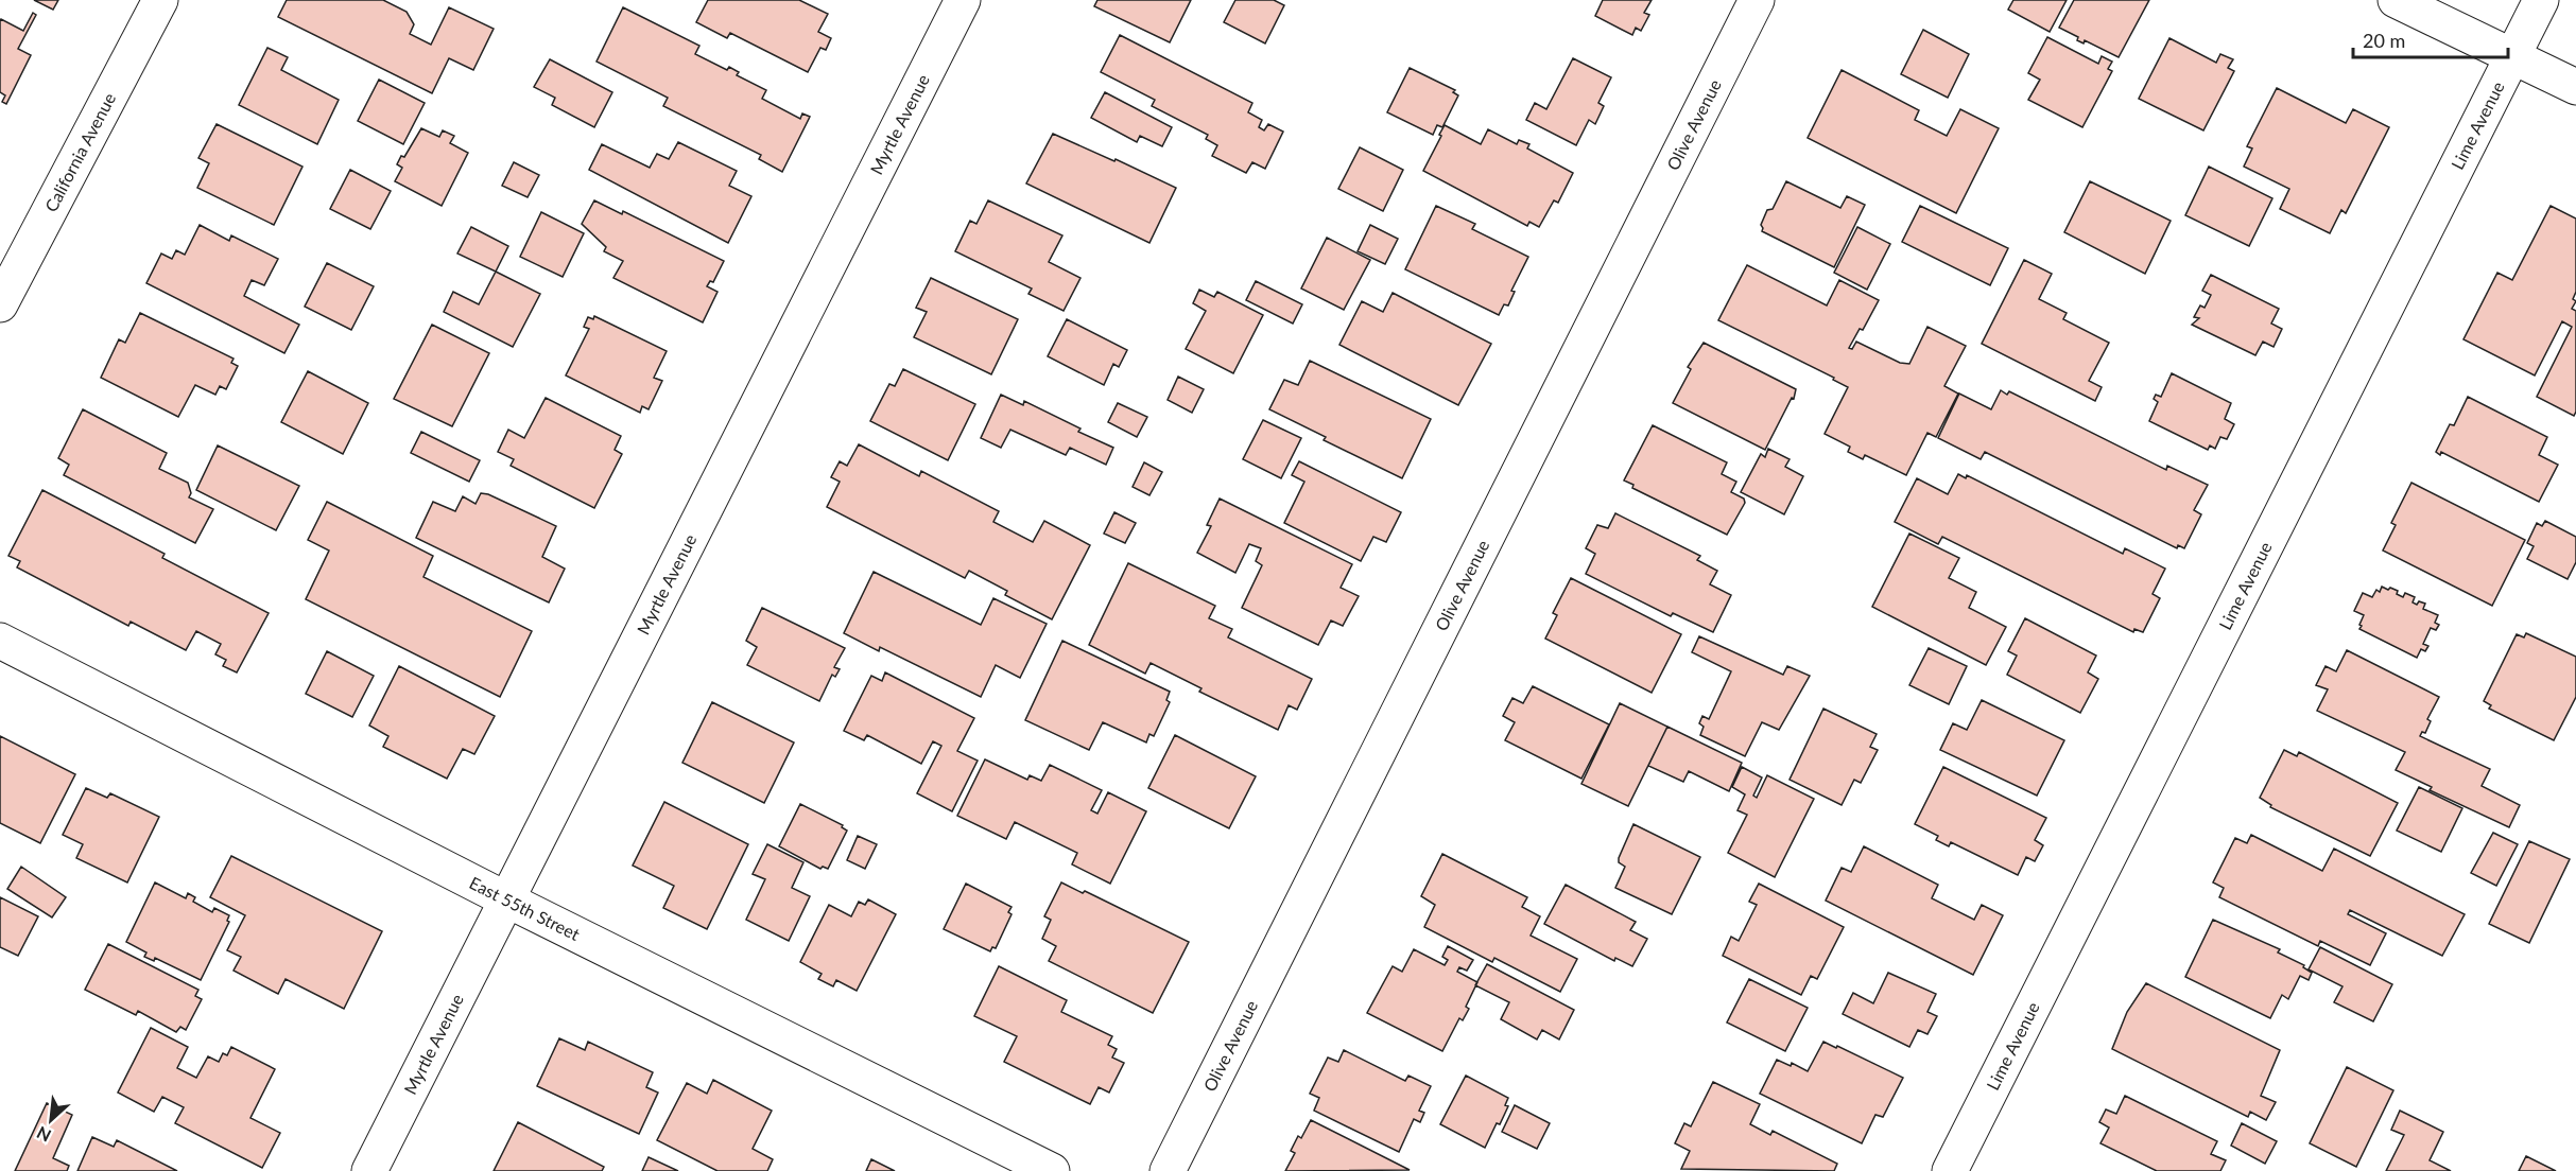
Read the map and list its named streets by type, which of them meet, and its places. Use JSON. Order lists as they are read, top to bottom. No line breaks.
{"streets":{"street":["Myrtle Avenue","Olive Avenue","Lime Avenue","California Avenue","East 55th Street"]},"crossings":[["Myrtle Avenue","East 55th Street"]],"scale_bar":"20 m","north":"bottom left"}
